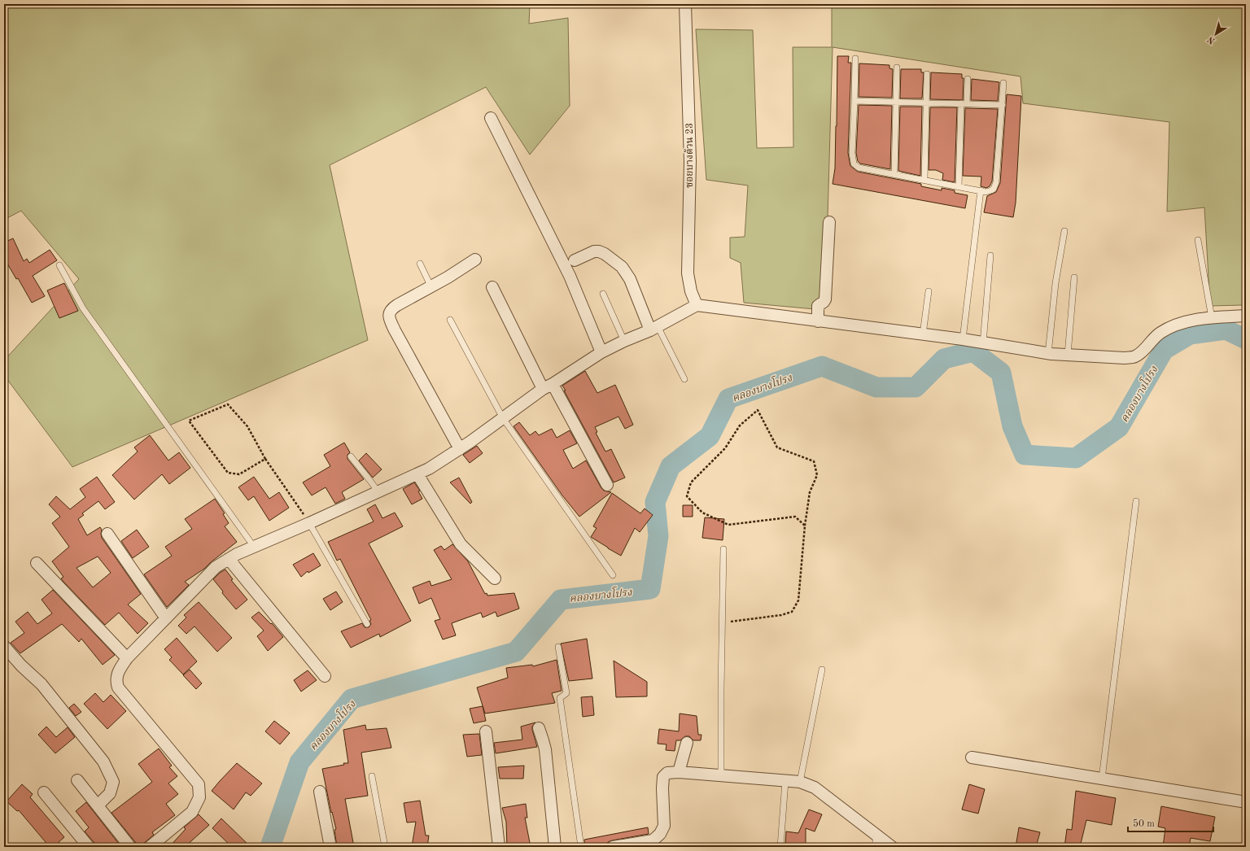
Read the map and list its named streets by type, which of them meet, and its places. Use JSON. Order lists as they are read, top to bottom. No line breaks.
{"streets":{"street":["ซอยบางด้วน 23"]},"water":["คลองบางโปรง"],"scale_bar":"50 m","north":"bottom left"}
